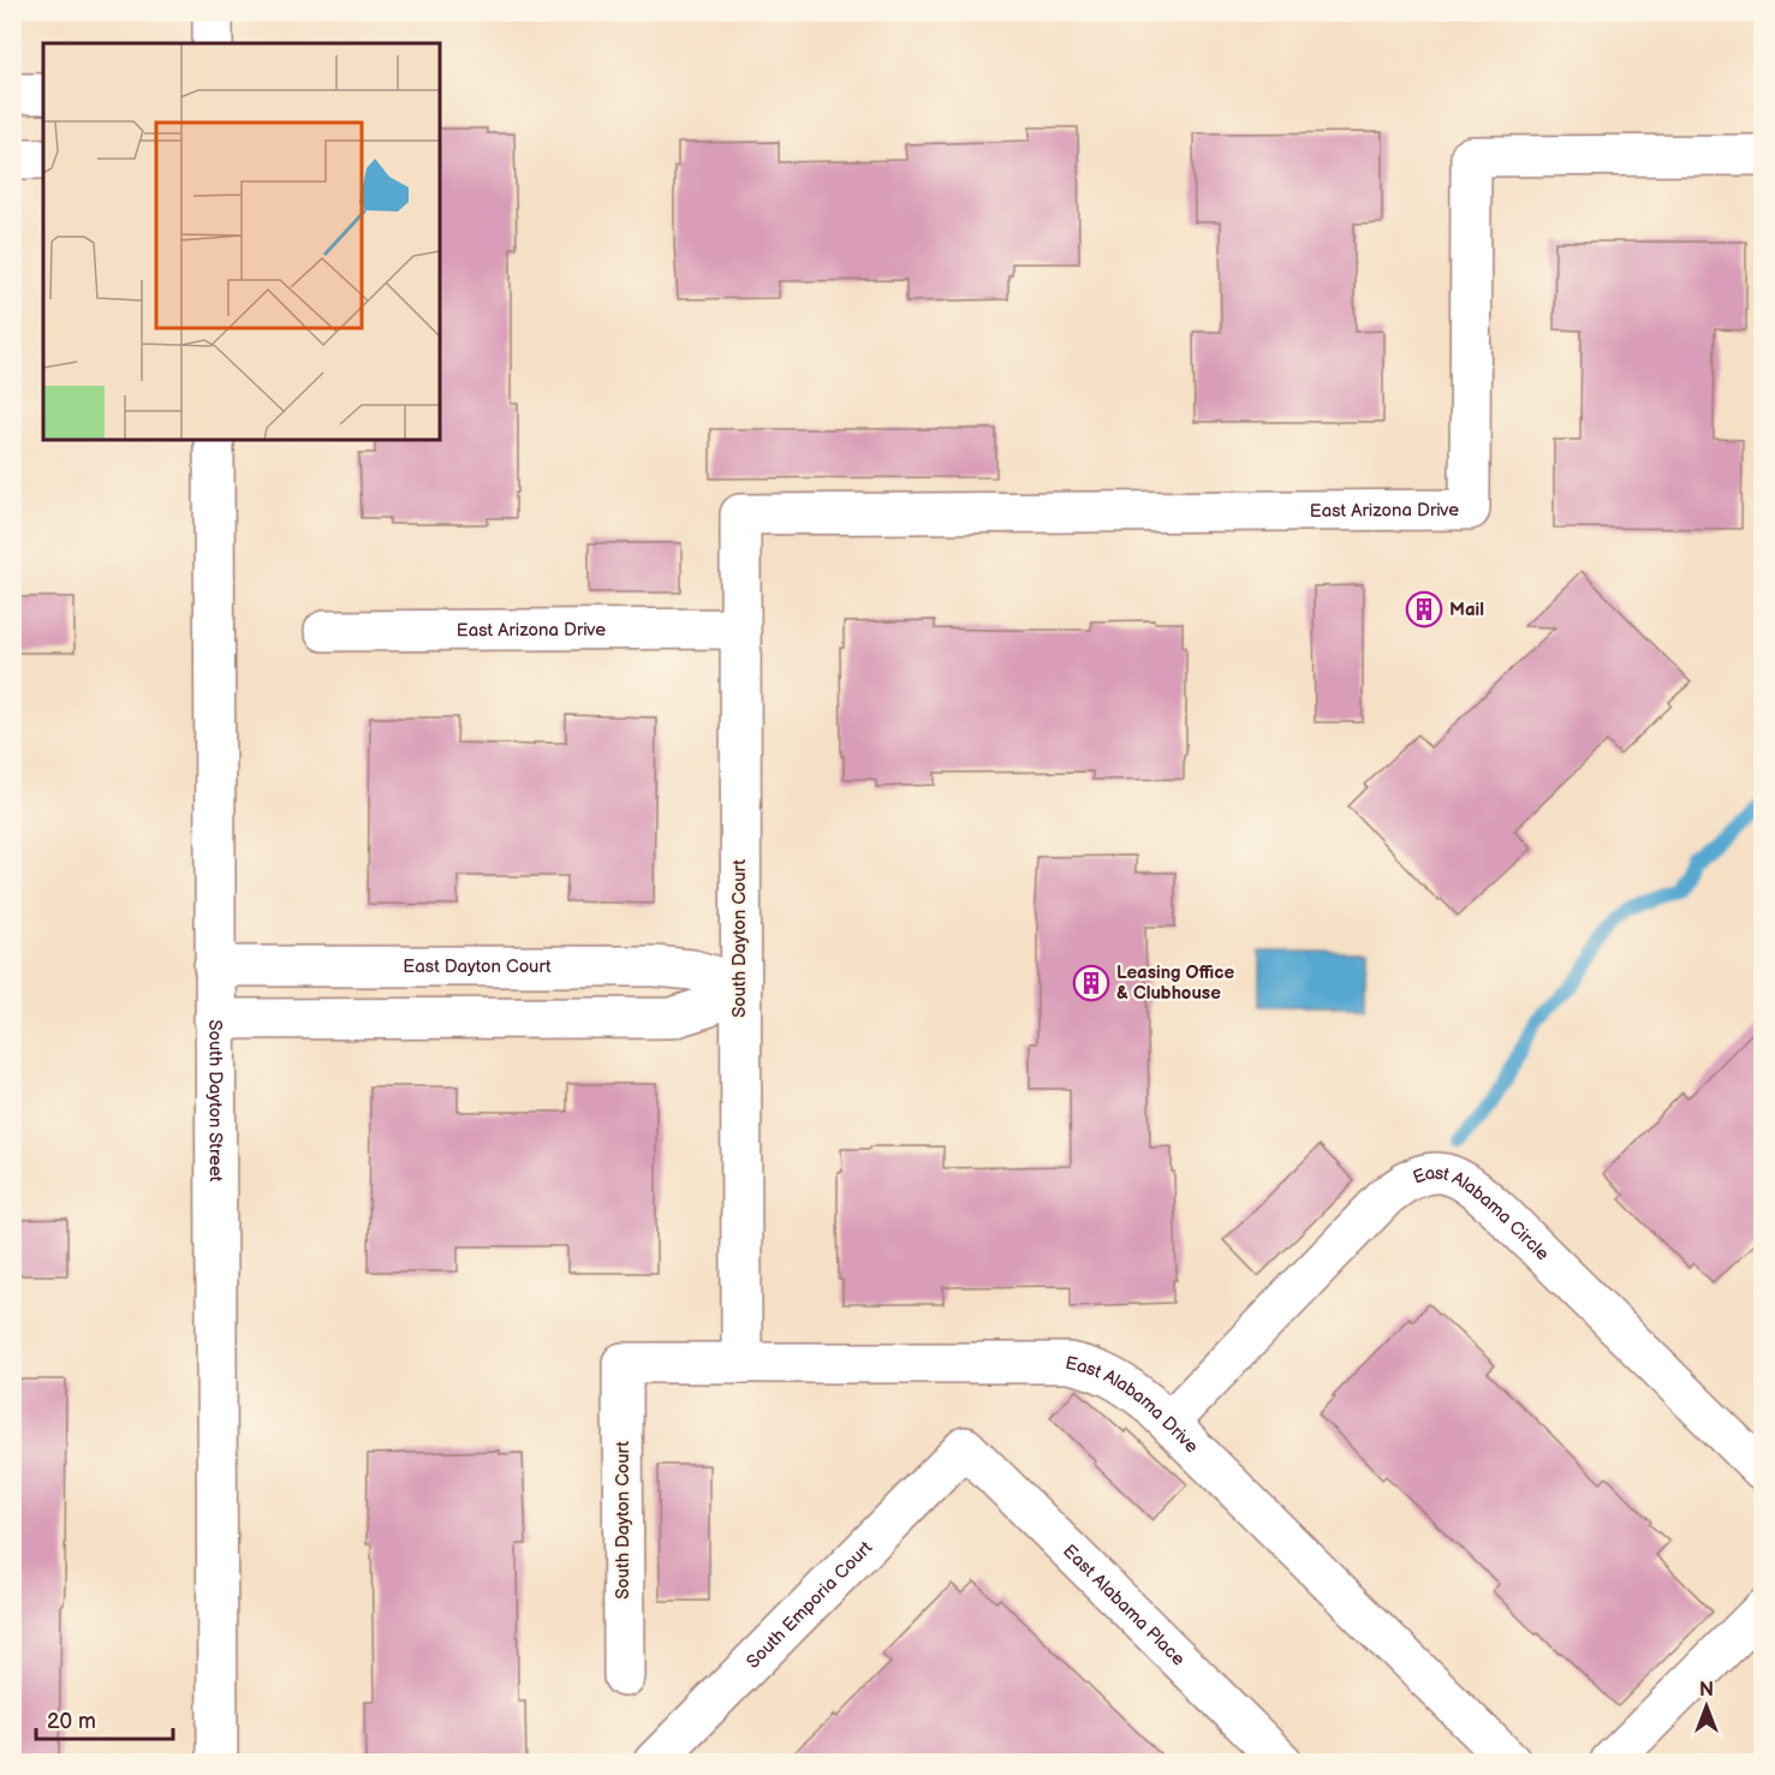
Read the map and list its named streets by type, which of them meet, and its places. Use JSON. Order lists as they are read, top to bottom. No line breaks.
{"streets":{"street":["East Arizona Drive","South Dayton Court","East Dayton Court","South Dayton Street","East Alabama Circle","East Alabama Drive","South Emporia Court","East Alabama Place"]},"crossings":[["East Arizona Drive","South Dayton Court"],["South Dayton Court","East Dayton Court"],["South Dayton Court","East Alabama Drive"],["East Dayton Court","South Dayton Street"],["East Alabama Circle","East Alabama Drive"],["South Emporia Court","East Alabama Place"]],"places":{"building":["Mail","Leasing Office & Clubhouse"]},"scale_bar":"20 m","north":"top"}
